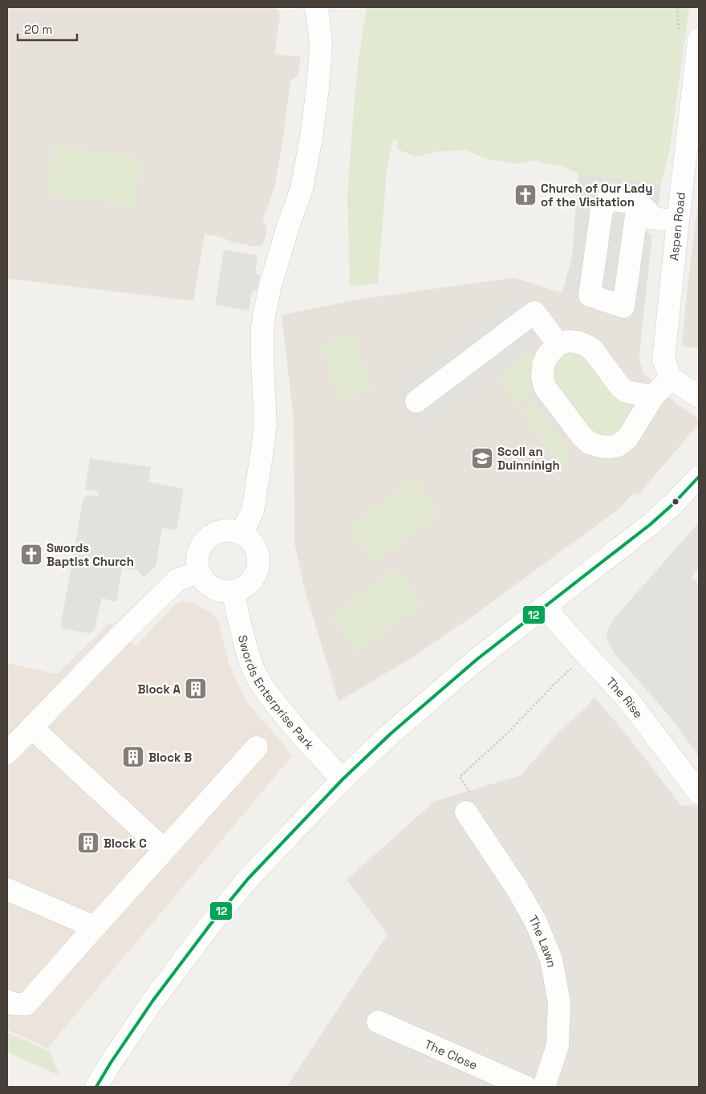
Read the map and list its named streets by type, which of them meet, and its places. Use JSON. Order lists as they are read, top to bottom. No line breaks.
{"streets":{"street":["Aspen Road","Swords Enterprise Park","The Rise","The Lawn","The Close"]},"places":{"church":["Church of Our Lady of the Visitation","Swords Baptist Church"],"school or university":["Scoil an Duinnínigh"],"building":["Block A","Block B","Block C"]},"lines":["transit line 12"],"scale_bar":"20 m"}
